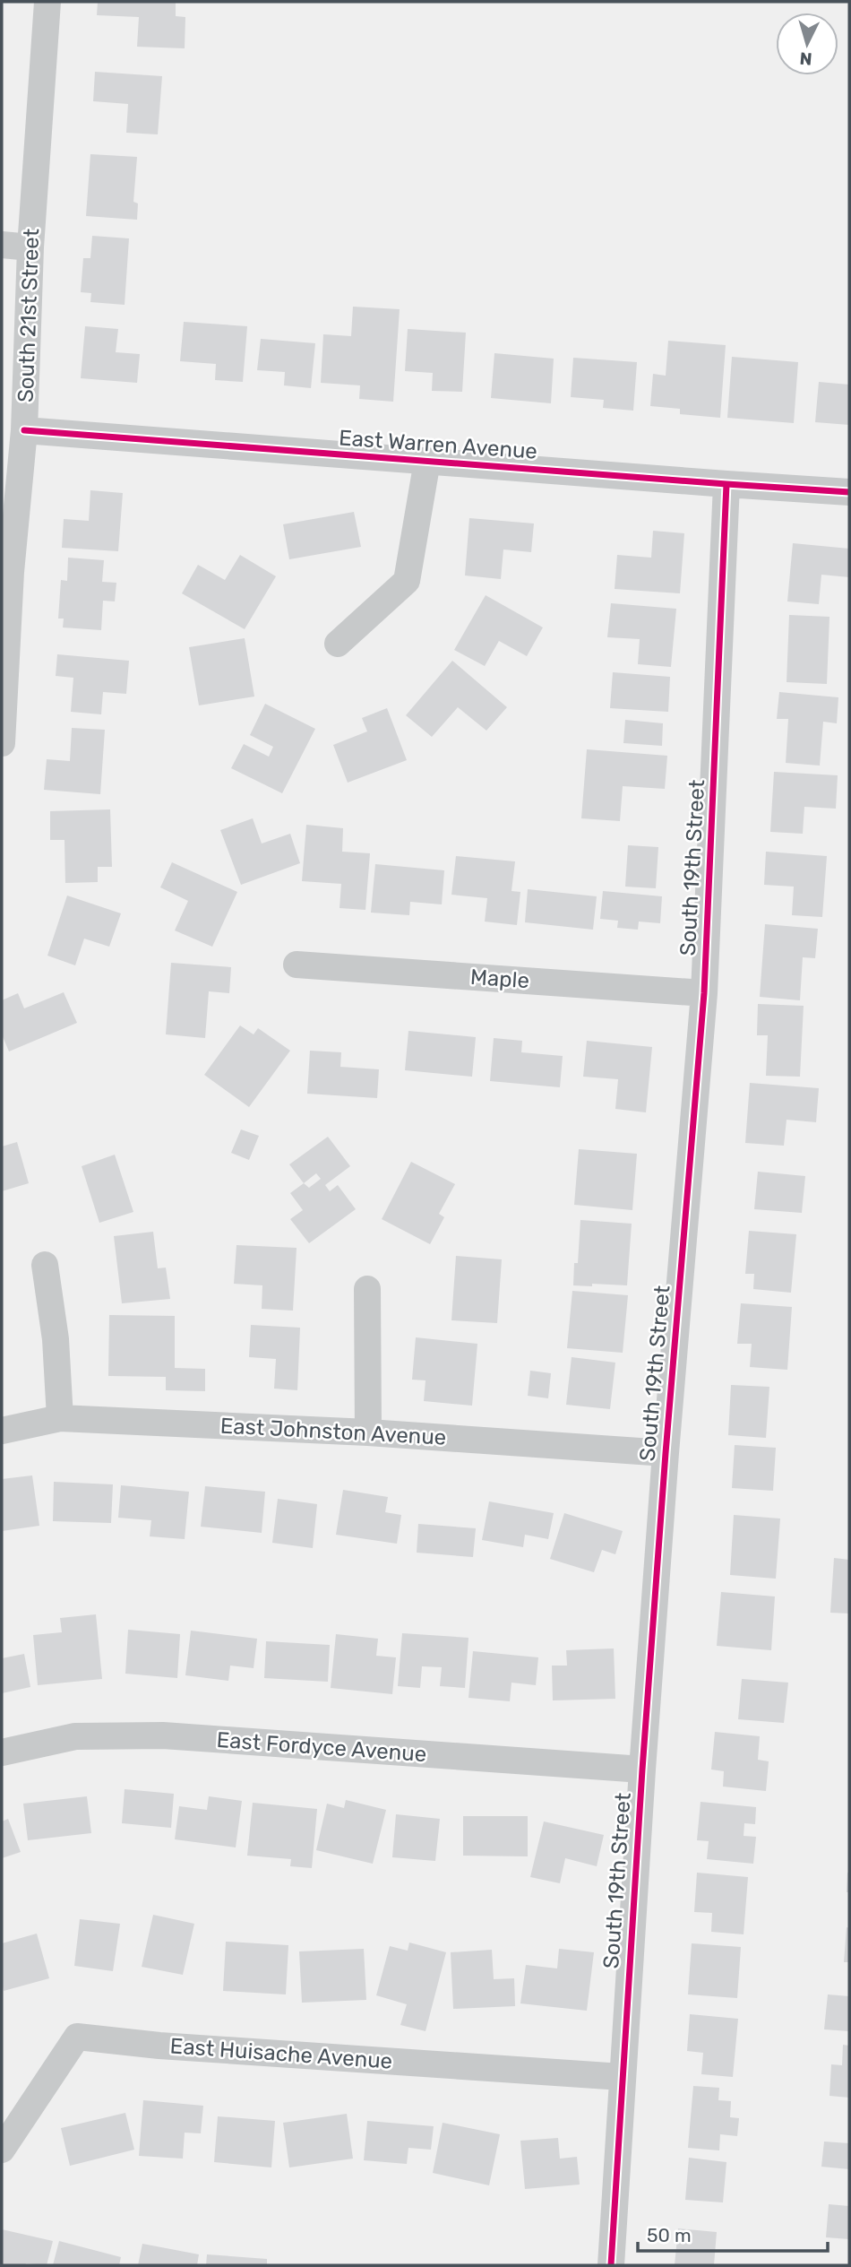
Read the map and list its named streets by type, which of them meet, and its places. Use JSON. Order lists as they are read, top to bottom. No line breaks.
{"streets":{"street":["South 21st Street","East Warren Avenue","South 19th Street","Maple","East Johnston Avenue","East Fordyce Avenue","East Huisache Avenue"]},"crossings":[["South 21st Street","East Warren Avenue"],["East Warren Avenue","South 19th Street"],["South 19th Street","Maple"],["South 19th Street","East Johnston Avenue"],["South 19th Street","East Fordyce Avenue"],["South 19th Street","East Huisache Avenue"]],"scale_bar":"50 m","north":"bottom"}
